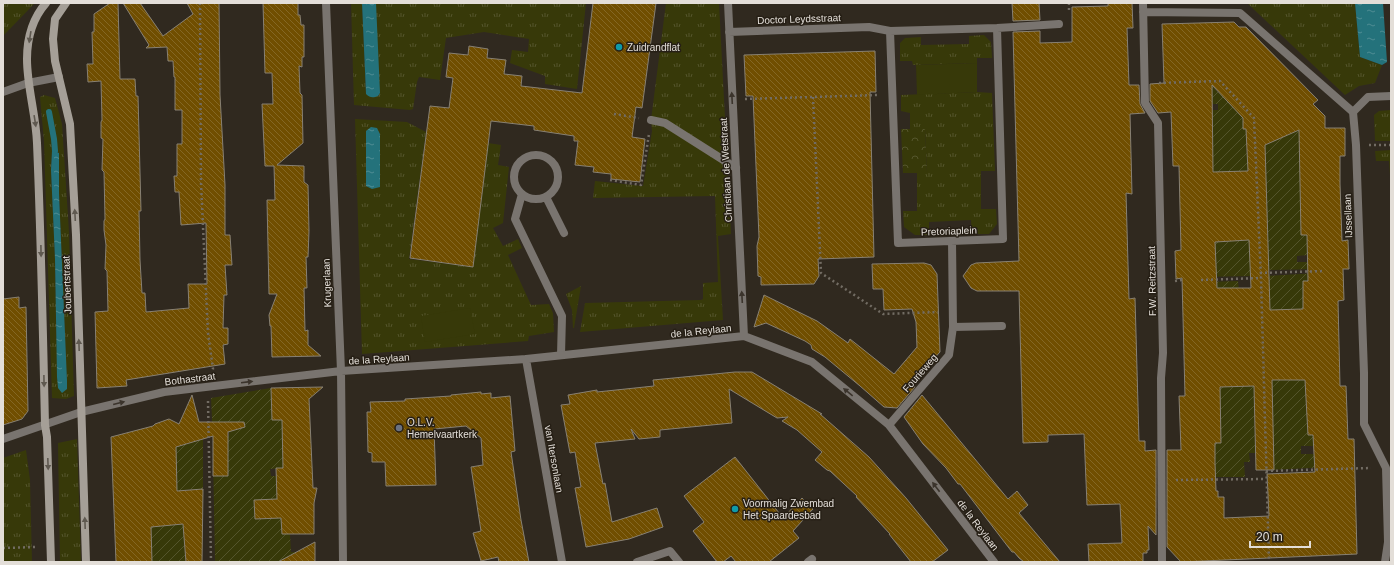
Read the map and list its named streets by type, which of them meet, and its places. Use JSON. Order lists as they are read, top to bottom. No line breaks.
{"streets":{"main road":["Joubertstraat"],"street":["Doctor Leydsstraat","Christiaan de Wetstraat","IJssellaan","Pretoriaplein","F.W. Reitzstraat","Krugerlaan","de la Reylaan","Fourieweg","Bothastraat","van Itersonlaan"]},"crossings":[["Doctor Leydsstraat","Christiaan de Wetstraat"],["Doctor Leydsstraat","Pretoriaplein"],["Christiaan de Wetstraat","de la Reylaan"],["Pretoriaplein","Fourieweg"],["Krugerlaan","de la Reylaan"],["Krugerlaan","Bothastraat"],["Joubertstraat","Bothastraat"],["de la Reylaan","Fourieweg"],["de la Reylaan","Bothastraat"],["de la Reylaan","van Itersonlaan"]],"one_way":["Christiaan de Wetstraat","de la Reylaan","Bothastraat"],"places":["Zuidrandflat","O.L.V. Hemelvaartkerk","Voormalig Zwembad Het Spaardesbad"],"scale_bar":"20 m"}
